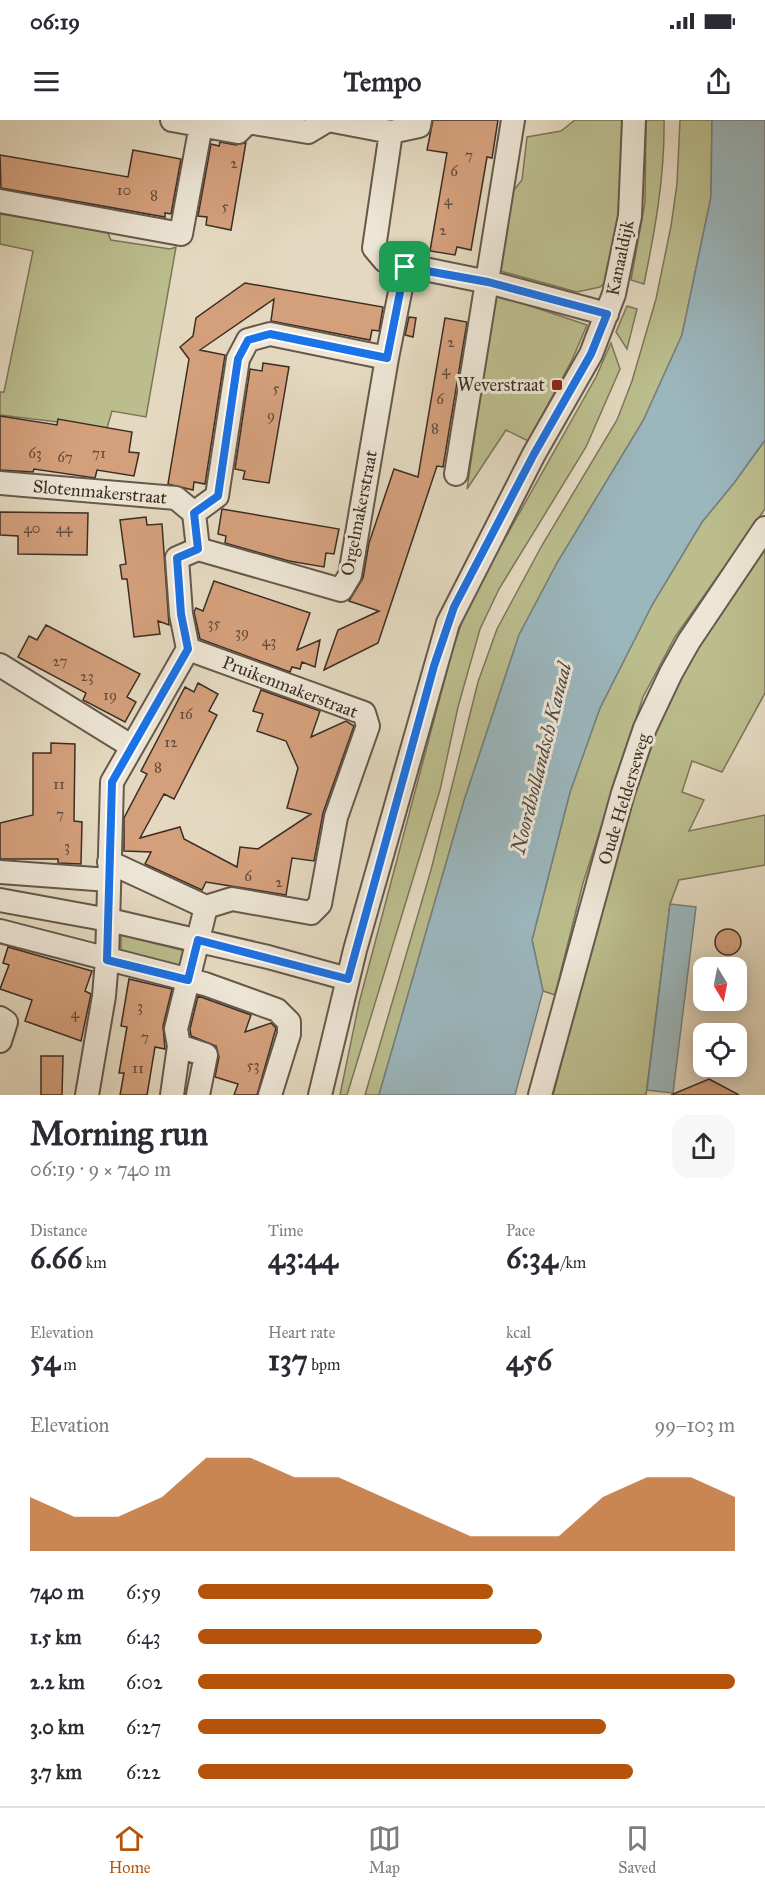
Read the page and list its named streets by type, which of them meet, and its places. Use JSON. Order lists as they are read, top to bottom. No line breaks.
{"streets":{"street":["Kanaaldijk","Slotenmakerstraat","Orgelmakerstraat","Pruikenmakerstraat","Oude Helderseweg"]},"water":["Noordhollandsch Kanaal"],"places":{"transit":["Weverstraat"]},"house_numbers":["7","2","6","10","8","4","5","2","2","4","5","6","9","8","63","71","67","40","44","35","39","43","27","23","19","16","12","8","11","7","3","6","2","3","4","7","53","11"],"north":"bottom","page":{"status":"06:19","header":"Tempo","heading":["Morning run","06:19 · 9 × 740 m"],"stats":[["Distance","6.66 km"],["Time","43:44"],["Pace","6:34 /km"],["Elevation","54 m"],["Heart rate","137 bpm"],["kcal","456"]],"chart":["Elevation","99–103 m"],"list":[{"name":"740 m","note":"6:59"},{"name":"1.5 km","note":"6:43"},{"name":"2.2 km","note":"6:02"},{"name":"3.0 km","note":"6:27"},{"name":"3.7 km","note":"6:22"}],"tabs":["Home","Map","Saved"]}}
